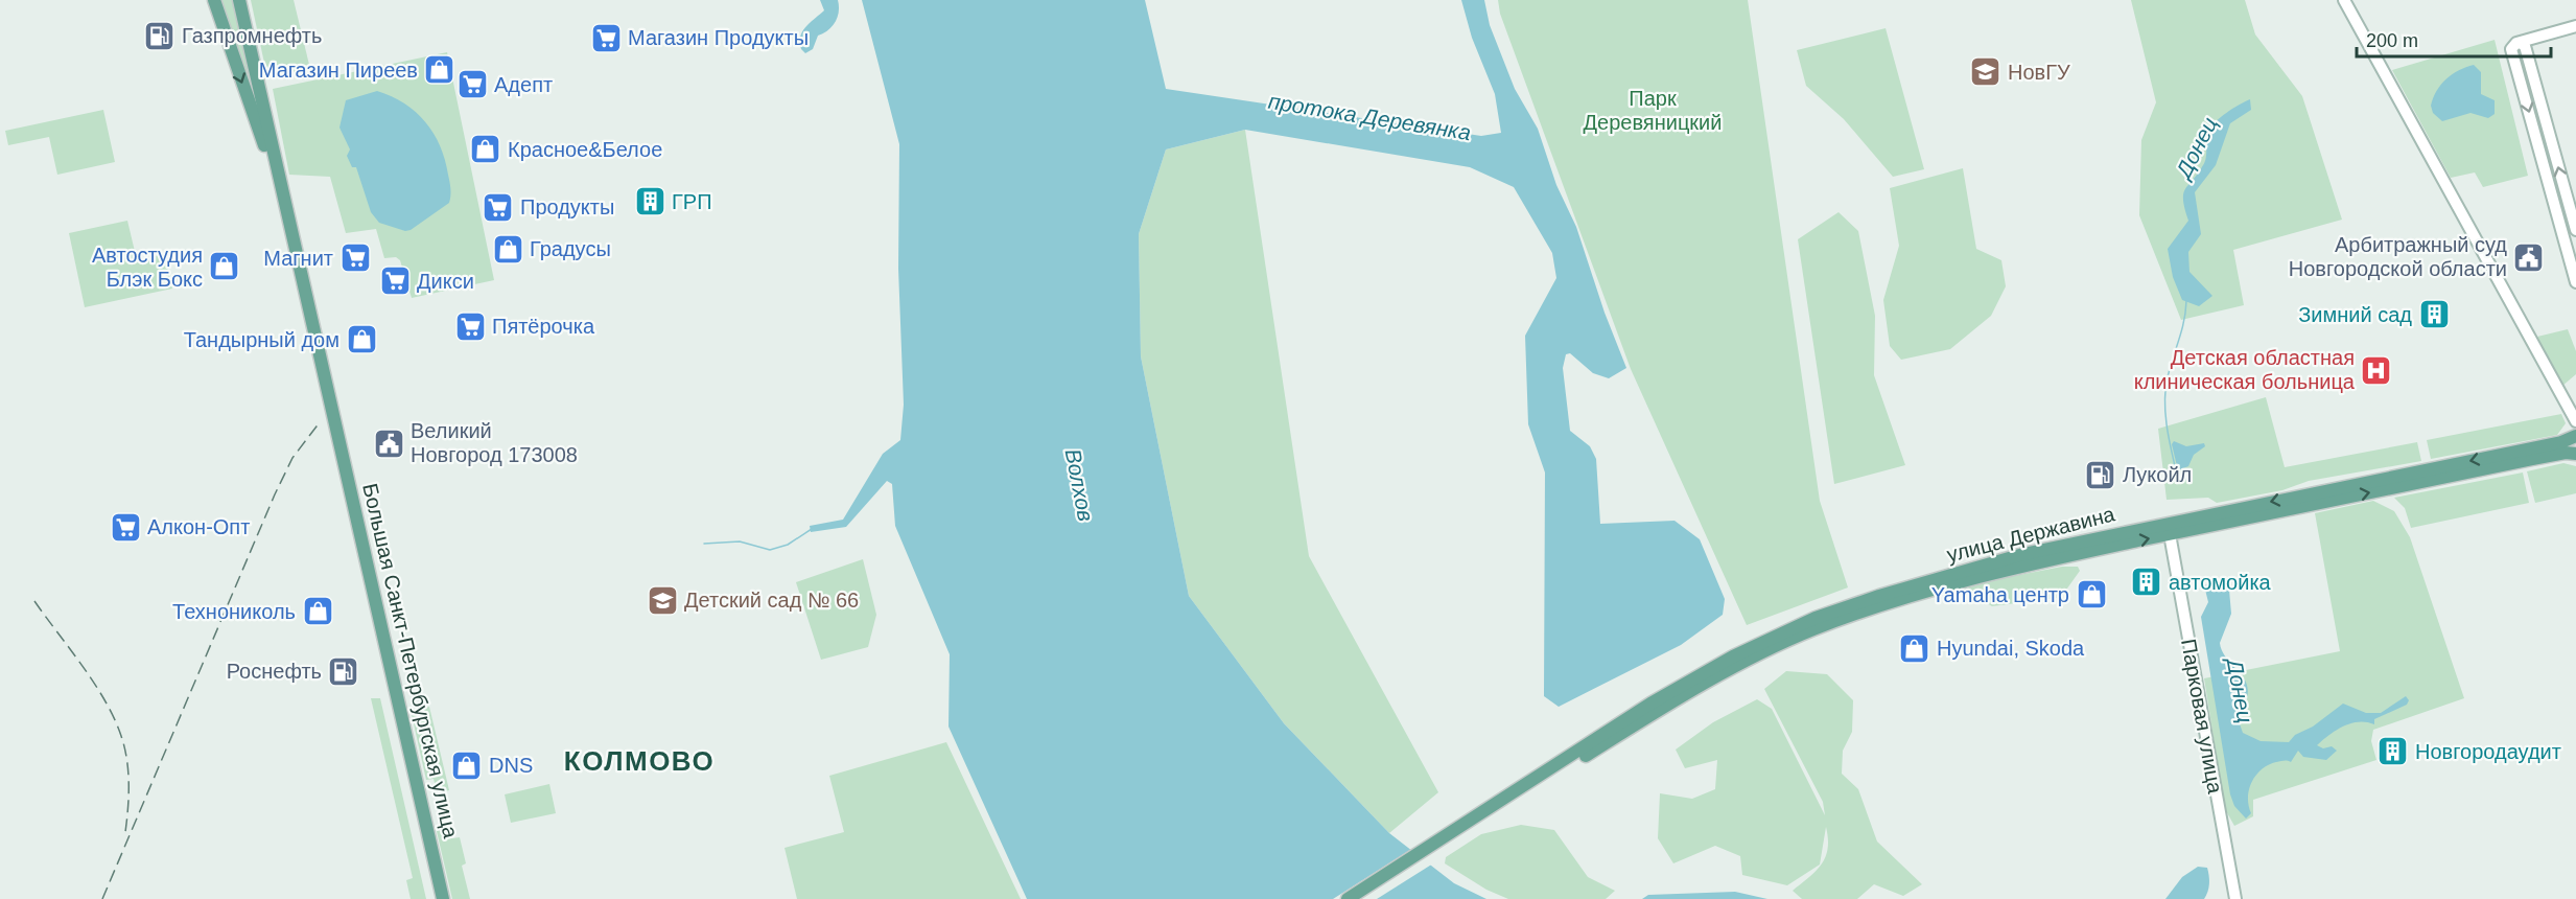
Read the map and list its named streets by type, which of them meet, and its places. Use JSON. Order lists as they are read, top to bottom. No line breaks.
{"streets":{"main road":["улица Державина","Большая Санкт-Петербургская улица"],"street":["Парковая улица"]},"crossings":[["улица Державина","Парковая улица"]],"districts":["КОЛМОВО"],"water":["протока Деревянка","Донец","Волхов"],"parks":["Парк Деревяницкий"],"places":{"fuel station":["Газпромнефть","Лукойл","Роснефть"],"supermarket":["Магазин Продукты","Адепт","Продукты","Магнит","Дикси","Пятёрочка","Алкон-Опт"],"shop":["Магазин Пиреев","Красное&Белое","Градусы","Автостудия Блэк Бокс","Тандырный дом","Yamaha центр","Технониколь","Hyundai, Skoda","DNS"],"school or university":["НовГУ","Детский сад № 66"],"building":["ГРП","Зимний сад","автомойка","Новгородаудит"],"public building":["Арбитражный суд Новгородской области","Великий Новгород 173008"],"hospital":["Детская областная клиническая больница"]},"scale_bar":"200 m"}
